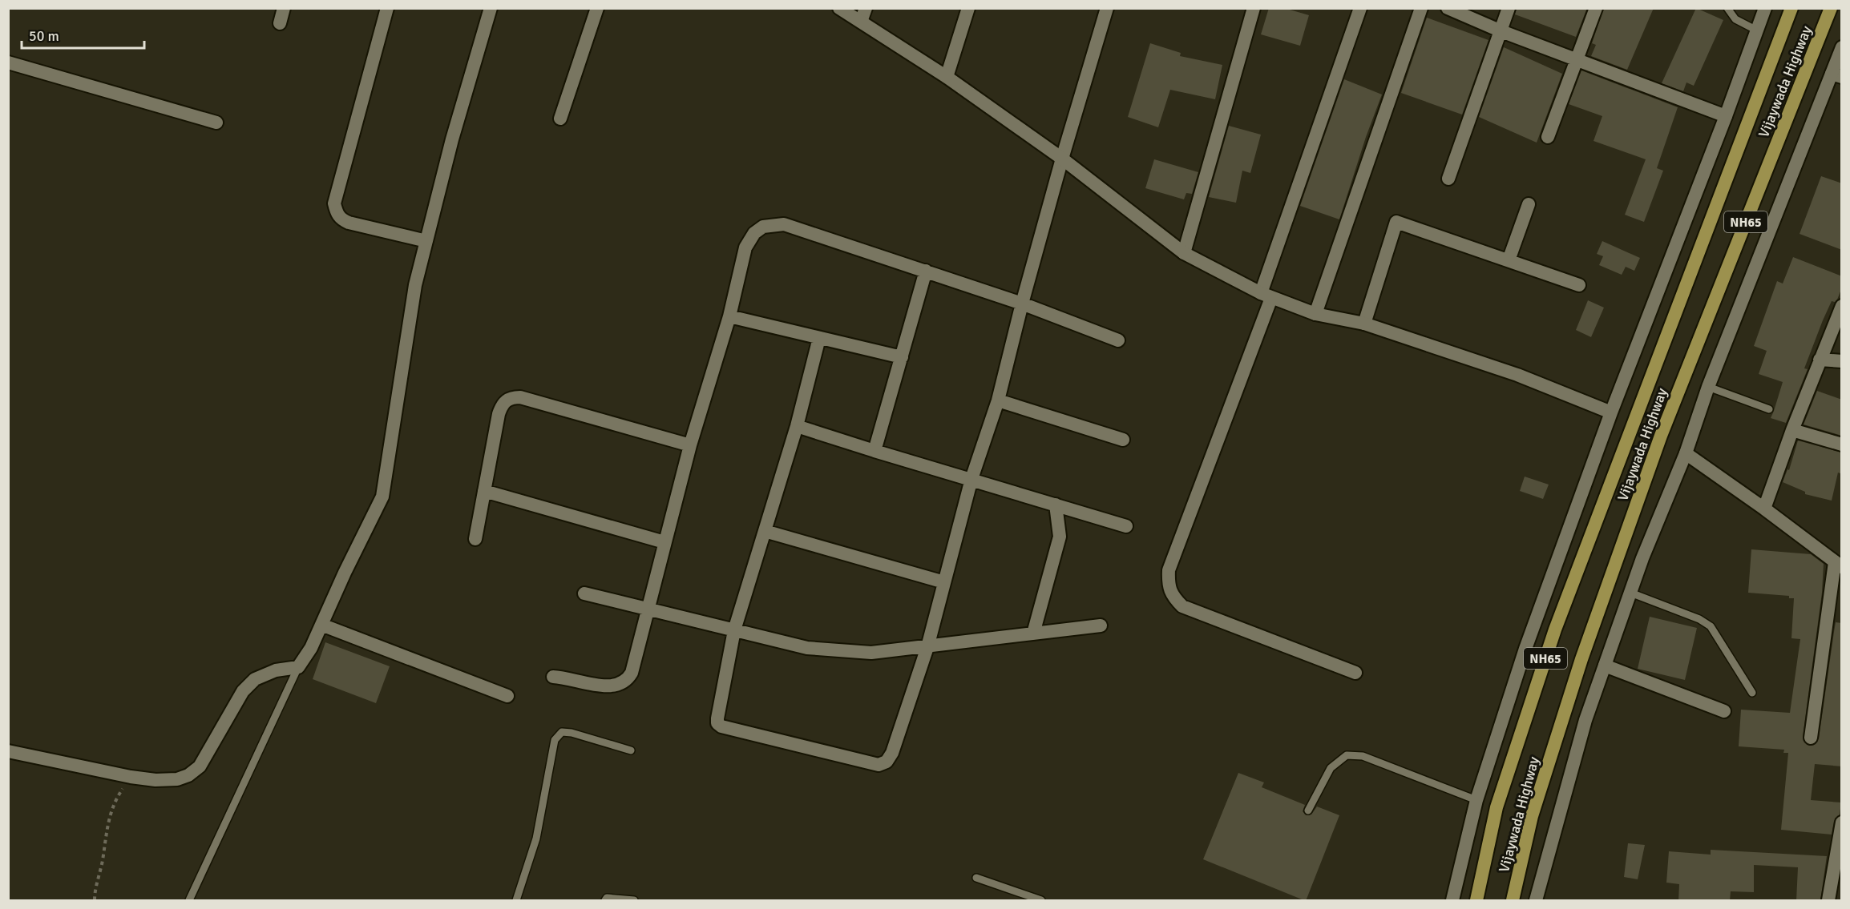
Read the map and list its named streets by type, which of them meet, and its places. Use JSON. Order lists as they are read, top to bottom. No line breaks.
{"streets":{"highway":["Vijaywada Highway","NH65"]},"scale_bar":"50 m"}
